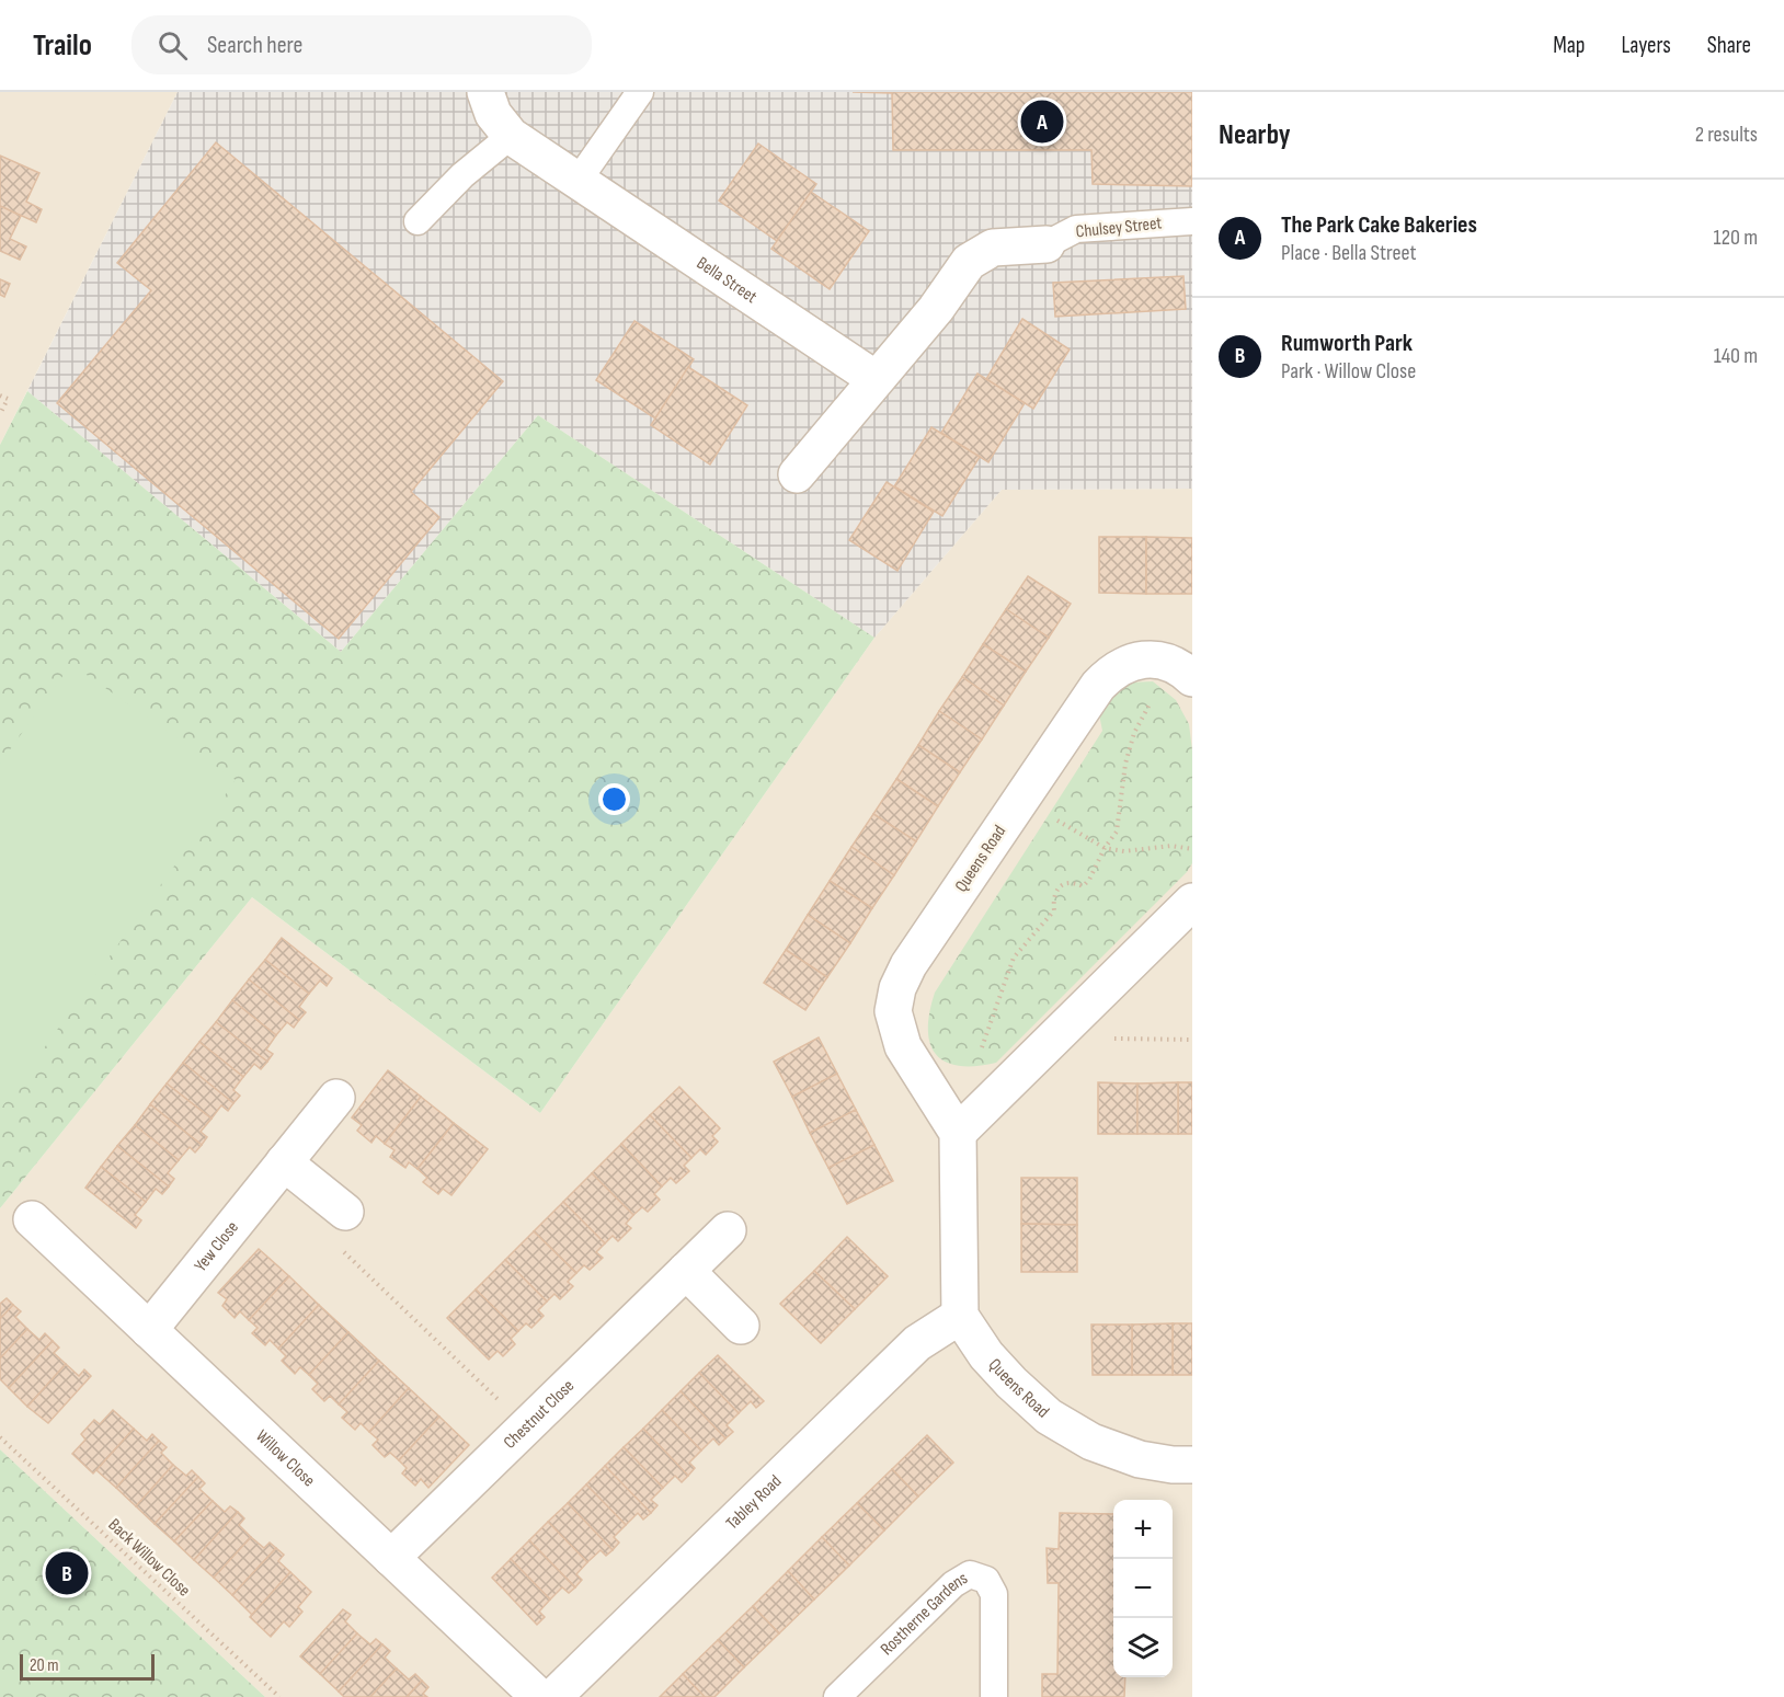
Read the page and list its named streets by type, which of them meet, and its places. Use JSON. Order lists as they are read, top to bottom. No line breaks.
{"streets":{"street":["Bella Street","Queens Road","Yew Close","Chestnut Close","Willow Close","Tabley Road"],"lane":["Chulsey Street","Rostherne Gardens"],"path":["Back Willow Close"]},"crossings":[["Queens Road","Tabley Road"],["Yew Close","Willow Close"],["Chestnut Close","Willow Close"]],"scale_bar":"20 m","page":{"header":"Trailo","search":"Search here","nav":["Map","Layers","Share"],"heading":["Nearby","2 results"],"pins":["A","B"],"list":[{"mark":"A","name":"The Park Cake Bakeries","note":"Place · Bella Street","value":"120 m"},{"mark":"B","name":"Rumworth Park","note":"Park · Willow Close","value":"140 m"}],"map_buttons":["+","−"],"scale":"20 m"}}
